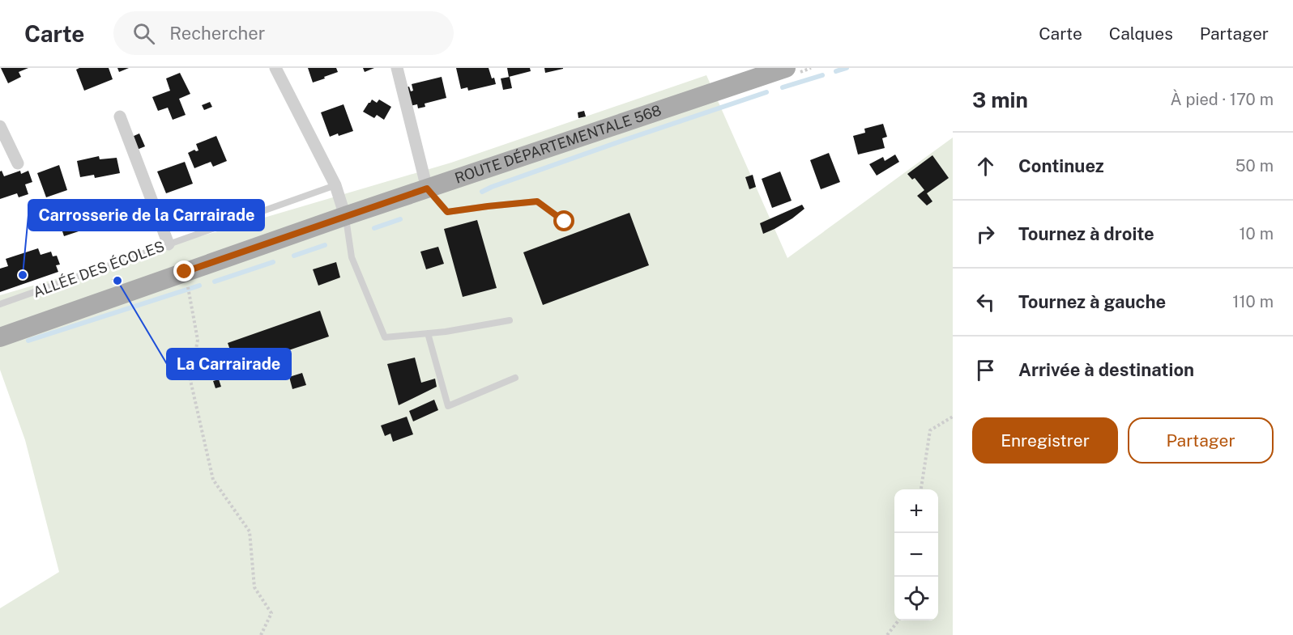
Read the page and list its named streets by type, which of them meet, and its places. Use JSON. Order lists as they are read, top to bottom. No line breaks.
{"streets":{"main road":["ROUTE DÉPARTEMENTALE 568"],"lane":["ALLÉE DES ÉCOLES"]},"places":["Carrosserie de la Carrairade","La Carrairade"],"page":{"header":"Carte","search":"Rechercher","nav":["Carte","Calques","Partager"],"heading":["3 min","À pied · 170 m"],"list":[["Continuez","50 m"],["Tournez à droite","10 m"],["Tournez à gauche","110 m"],"Arrivée à destination"],"buttons":["Enregistrer","Partager"],"map_buttons":["+","−"]}}
